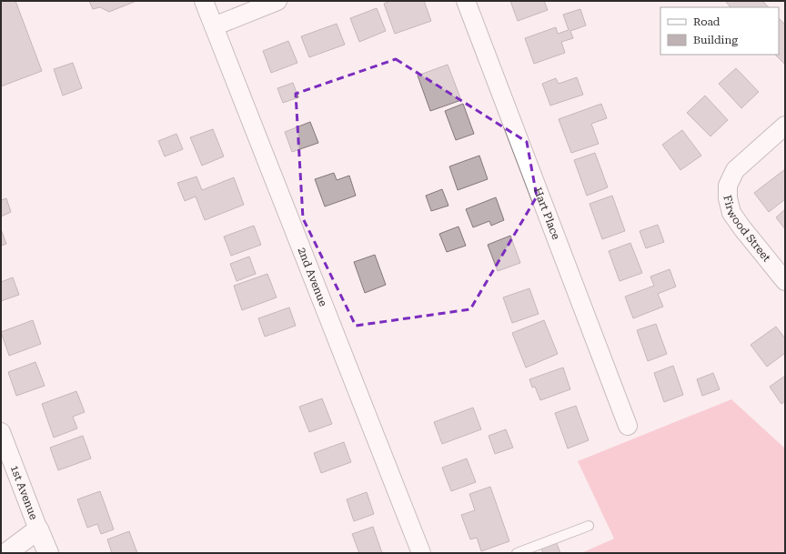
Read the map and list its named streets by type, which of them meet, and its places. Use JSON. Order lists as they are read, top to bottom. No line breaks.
{"streets":{"street":["Hart Place","Firwood Street","2nd Avenue","1st Avenue"]},"legend":["Road","Building"]}
